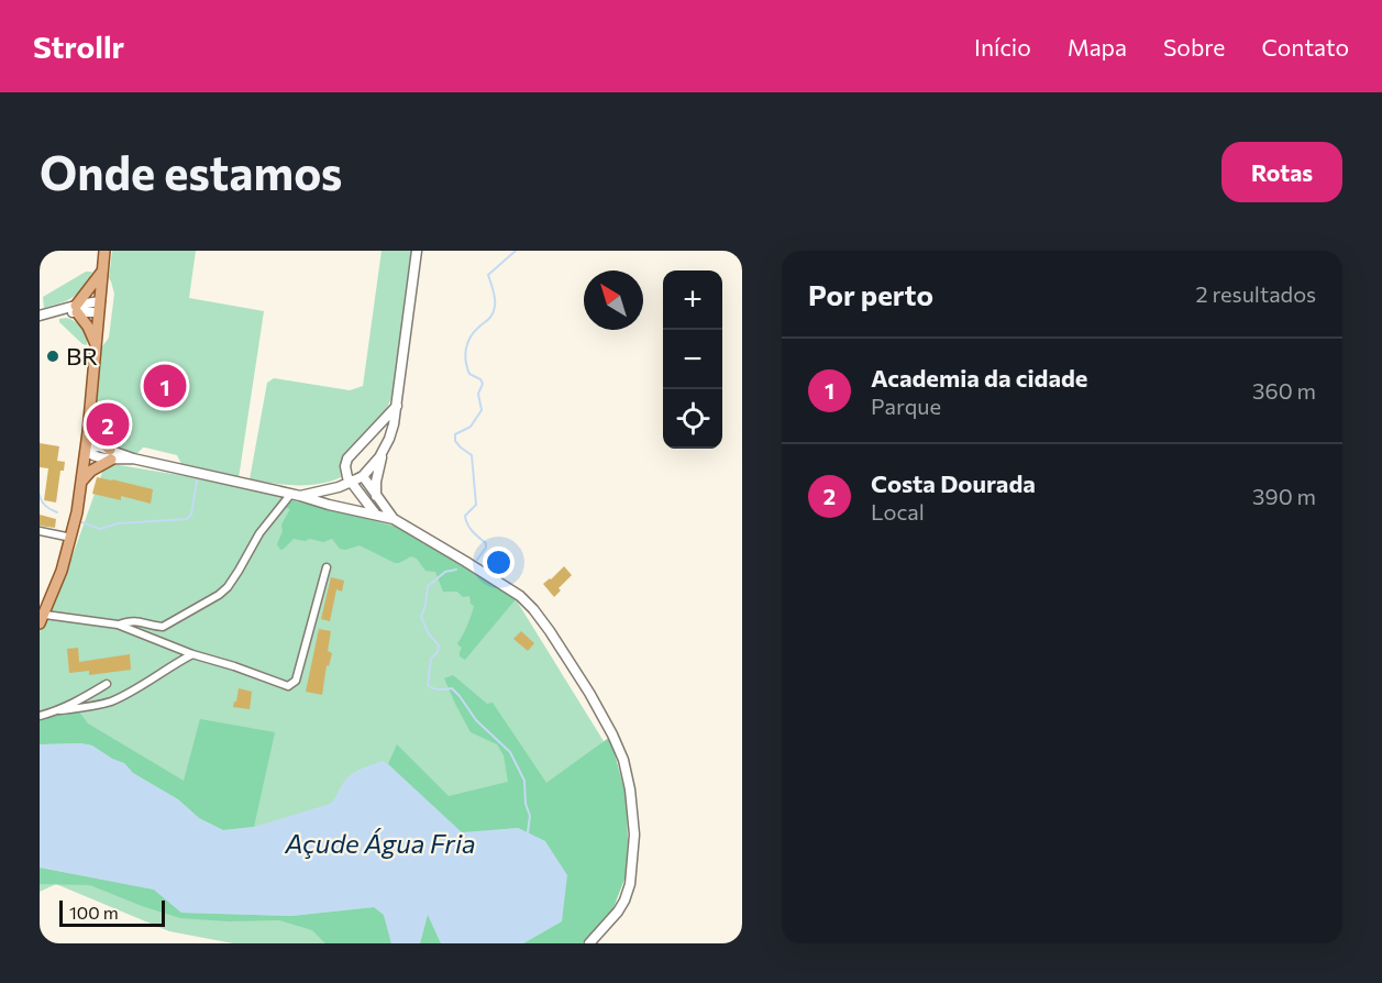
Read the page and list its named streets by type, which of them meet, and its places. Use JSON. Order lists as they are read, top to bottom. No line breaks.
{"water":["Açude Água Fria"],"places":["BR"],"scale_bar":"100 m","north":"top left","page":{"header":"Strollr","nav":["Início","Mapa","Sobre","Contato"],"buttons":"Rotas","title":"Onde estamos","heading":["Por perto","2 resultados"],"map_buttons":["+","−"],"list":[{"mark":"1","name":"Academia da cidade","note":"Parque","value":"360 m"},{"mark":"2","name":"Costa Dourada","note":"Local","value":"390 m"}],"pins":["1","2"],"scale":"100 m"}}
